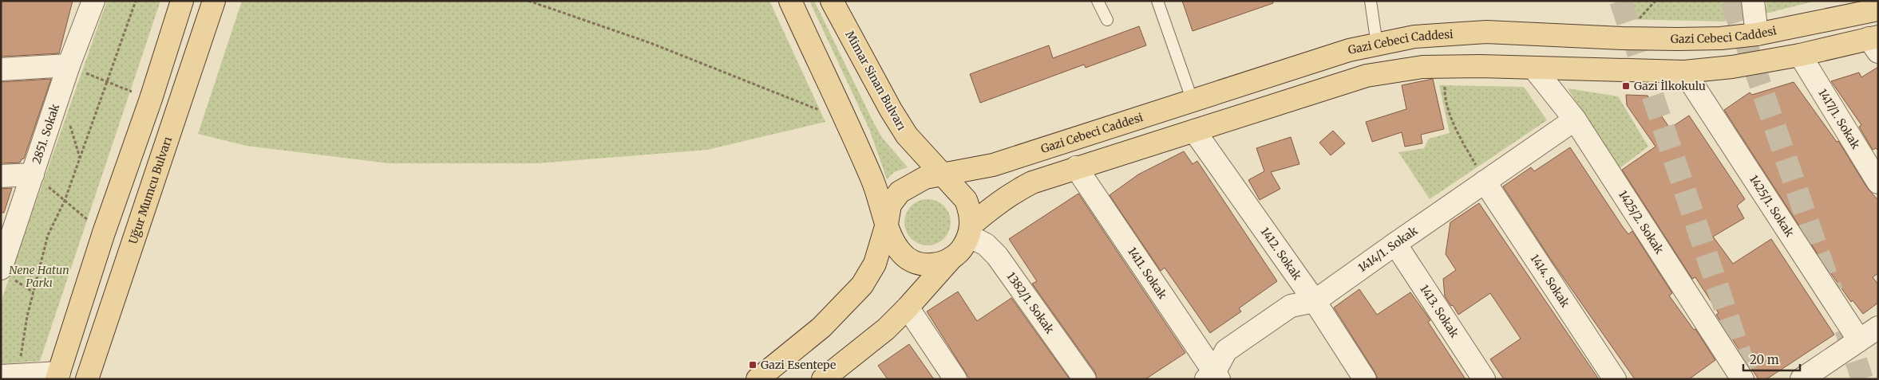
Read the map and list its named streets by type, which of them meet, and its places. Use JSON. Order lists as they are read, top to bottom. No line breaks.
{"streets":{"main road":["Gazi Cebeci Caddesi","Mimar Sinan Bulvarı","Uğur Mumcu Bulvarı"],"street":["1417/1. Sokak","2851. Sokak","1425/1. Sokak","1425/2. Sokak","1414/1. Sokak","1412. Sokak","1411. Sokak","1414. Sokak","1382/1. Sokak","1413. Sokak"]},"crossings":[["Gazi Cebeci Caddesi","Mimar Sinan Bulvarı"],["Gazi Cebeci Caddesi","1382/1. Sokak"],["Mimar Sinan Bulvarı","1382/1. Sokak"],["1425/2. Sokak","1414/1. Sokak"],["1414/1. Sokak","1412. Sokak"],["1414/1. Sokak","1411. Sokak"],["1414/1. Sokak","1414. Sokak"],["1414/1. Sokak","1413. Sokak"]],"parks":["Nene Hatun Parkı"],"places":{"transit":["Gazi İlkokulu","Gazi Esentepe"]},"scale_bar":"20 m"}
